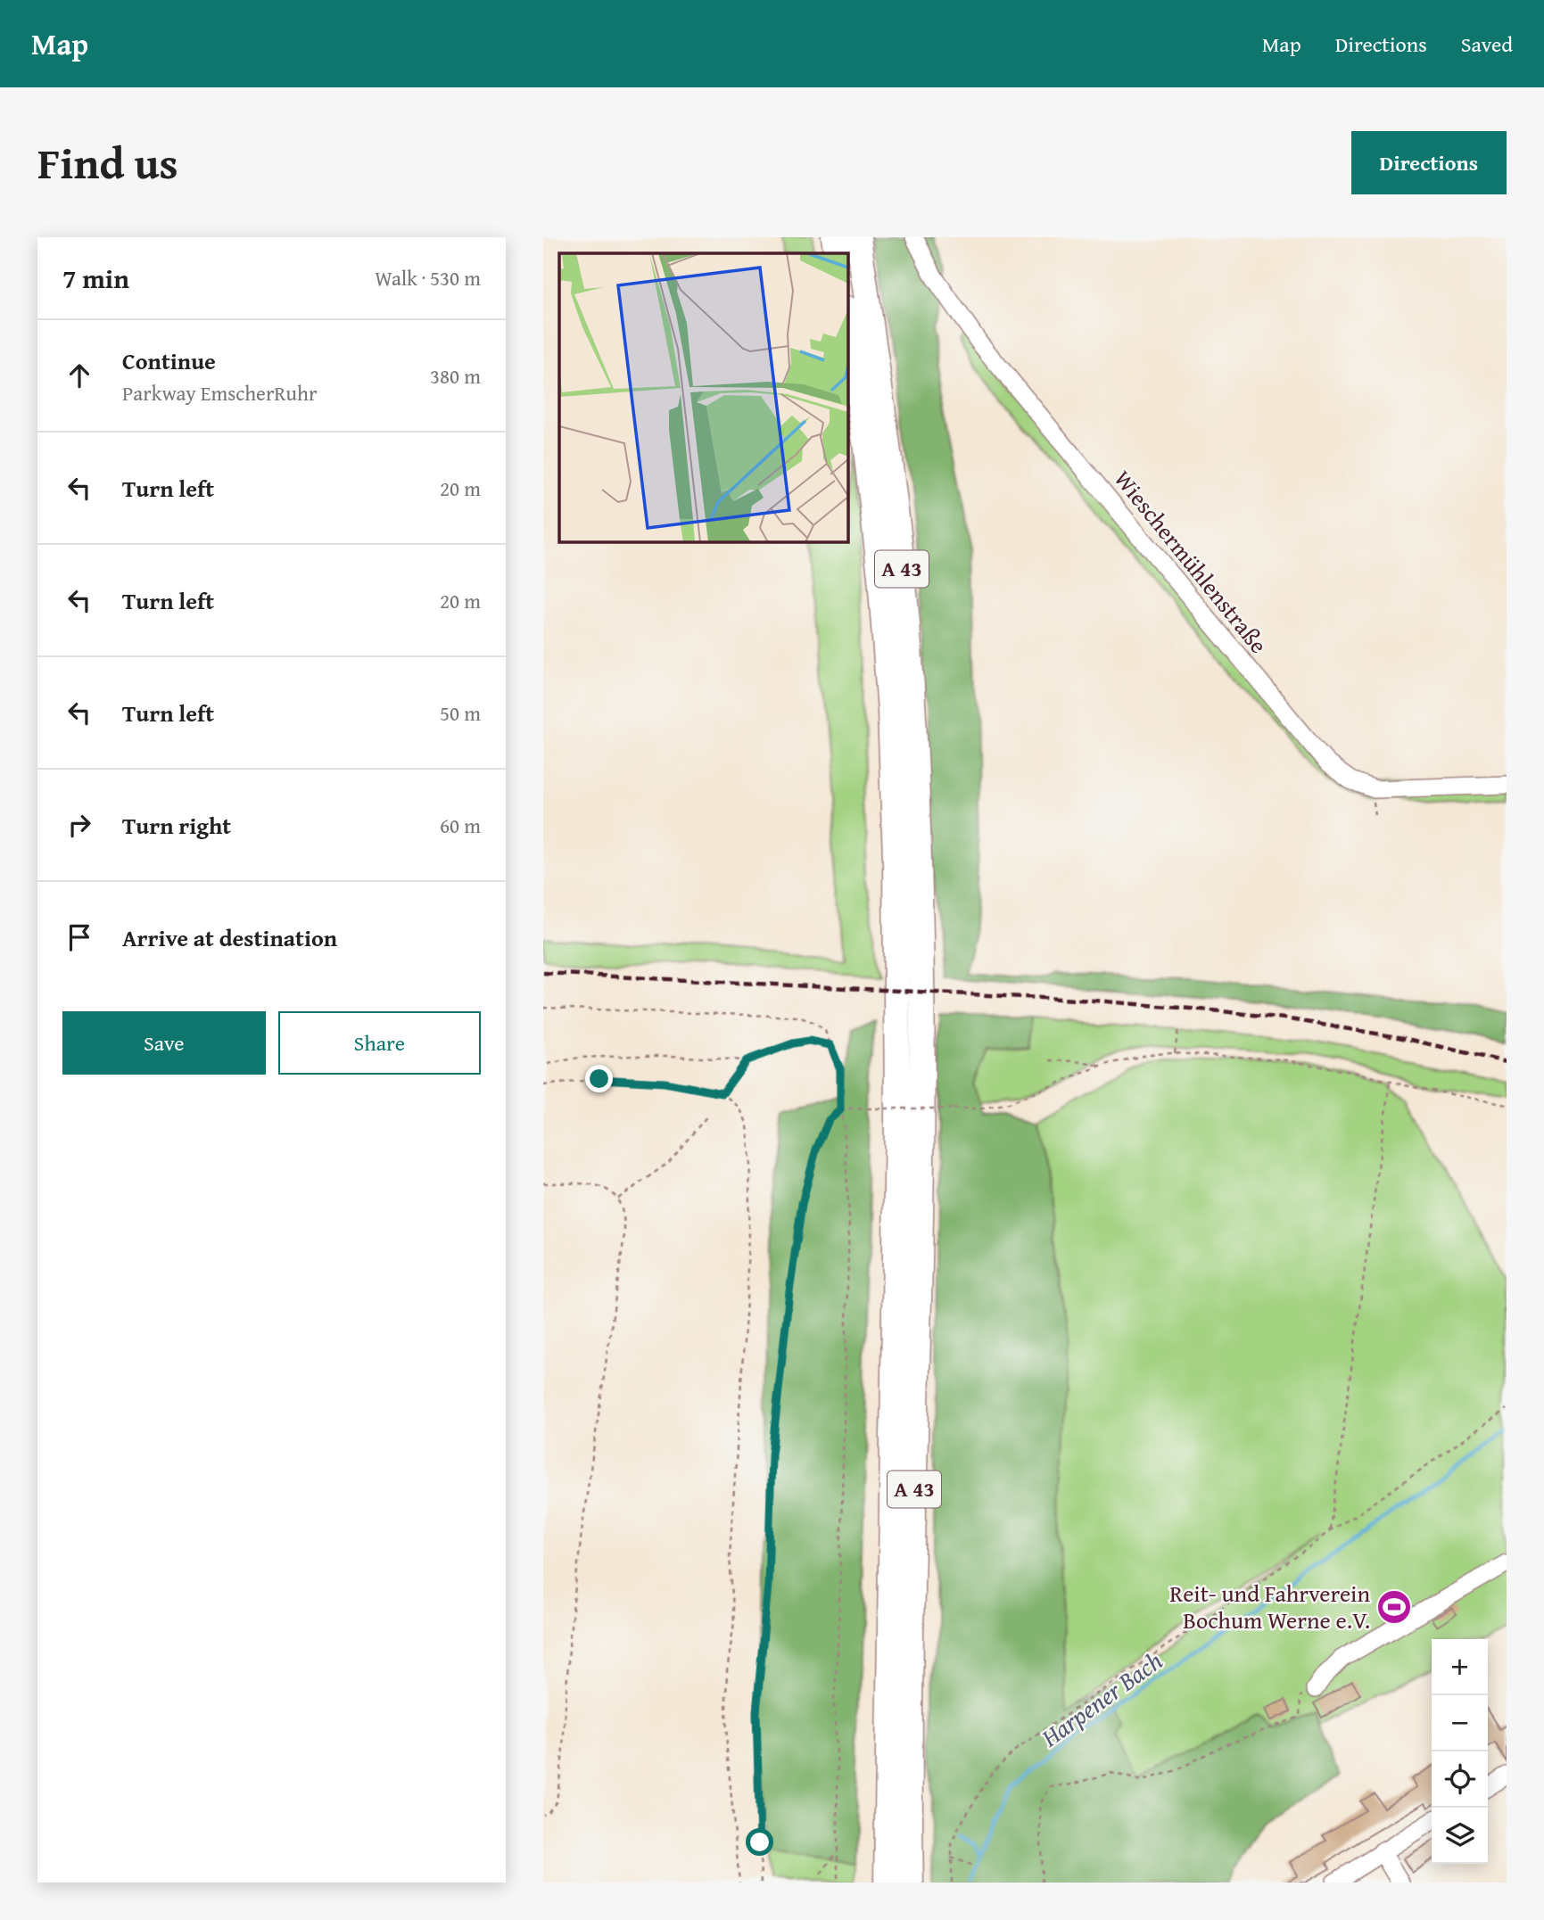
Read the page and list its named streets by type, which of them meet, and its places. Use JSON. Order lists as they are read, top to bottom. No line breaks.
{"streets":{"highway":["A 43"],"street":["Wieschermühlenstraße"]},"water":["Harpener Bach"],"places":{"sports":["Reit- und Fahrverein Bochum Werne e.V."]},"page":{"header":"Map","nav":["Map","Directions","Saved"],"title":"Find us","buttons":["Directions",["Save","Share"]],"heading":["7 min","Walk · 530 m"],"list":[["Continue","Parkway EmscherRuhr","380 m"],["Turn left","20 m"],["Turn left","20 m"],["Turn left","50 m"],["Turn right","60 m"],"Arrive at destination"],"map_buttons":["+","−"]}}
